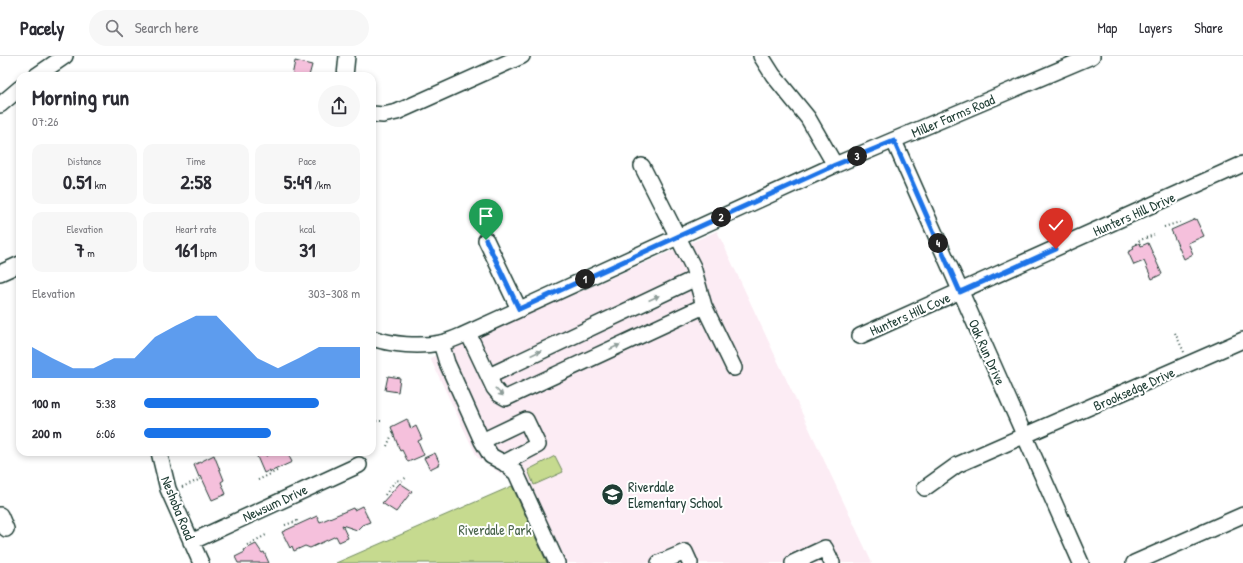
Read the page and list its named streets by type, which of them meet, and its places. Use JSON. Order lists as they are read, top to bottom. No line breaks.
{"streets":{"street":["Miller Farms Road","Hunters Hill Drive","Hunters Hill Cove","Oak Run Drive","Brooksedge Drive","Newsum Drive","Neshoba Road"]},"crossings":[["Miller Farms Road","Oak Run Drive"],["Hunters Hill Drive","Hunters Hill Cove"],["Hunters Hill Drive","Oak Run Drive"],["Hunters Hill Cove","Oak Run Drive"],["Oak Run Drive","Brooksedge Drive"],["Newsum Drive","Neshoba Road"]],"parks":["Riverdale Park"],"places":{"school or university":["Riverdale Elementary School"]},"page":{"header":"Pacely","search":"Search here","nav":["Map","Layers","Share"],"heading":["Morning run","07:26"],"stats":[["Distance","0.51 km"],["Time","2:58"],["Pace","5:49 /km"],["Elevation","7 m"],["Heart rate","161 bpm"],["kcal","31"]],"pins":["3","2","4","1"],"chart":["Elevation","303–308 m"],"list":[{"name":"100 m","note":"5:38"},{"name":"200 m","note":"6:06"}]}}
